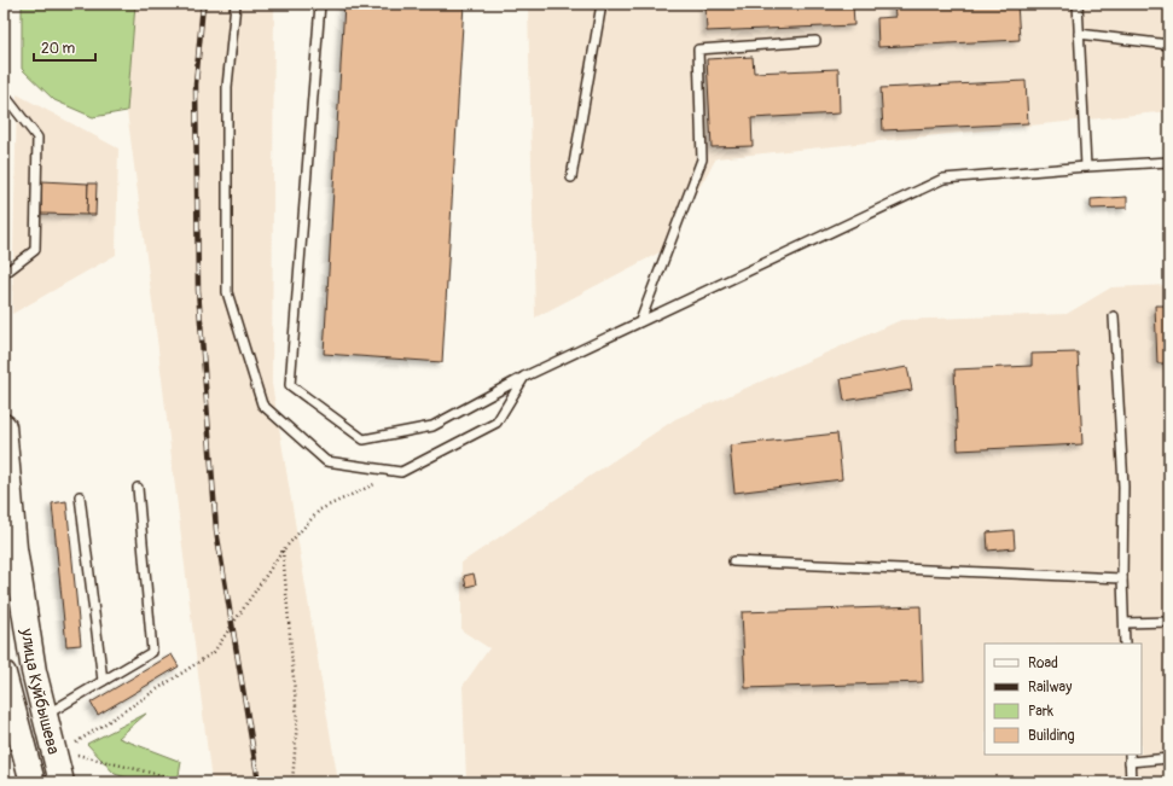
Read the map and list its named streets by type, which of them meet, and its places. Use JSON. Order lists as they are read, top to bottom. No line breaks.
{"streets":{"main road":["улица Куйбышева"]},"legend":["Road","Railway","Park","Building"],"scale_bar":"20 m"}
